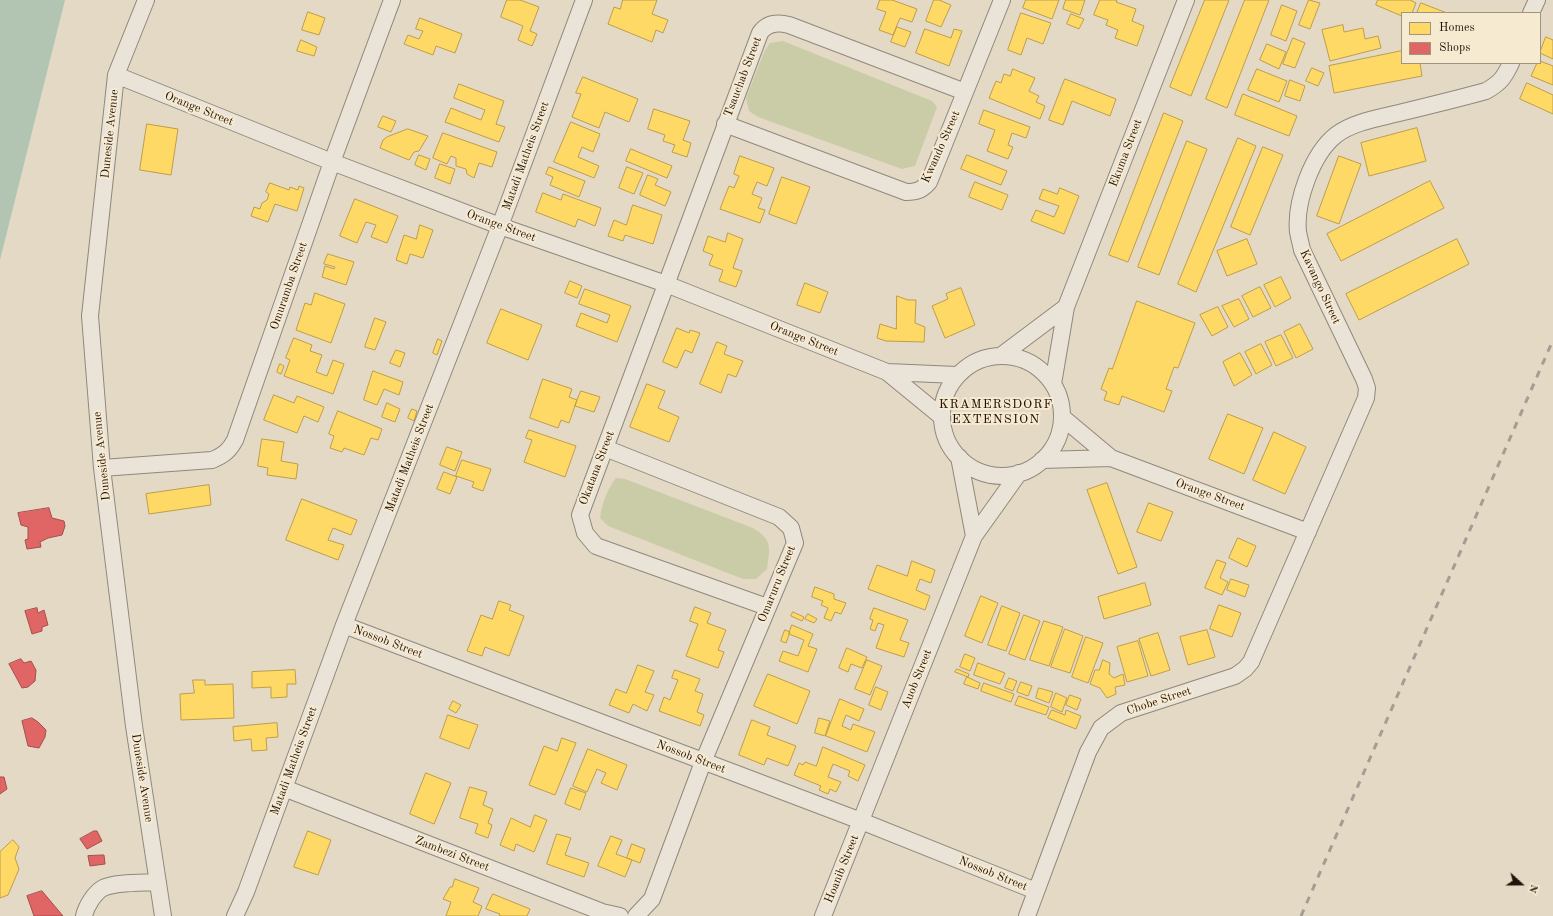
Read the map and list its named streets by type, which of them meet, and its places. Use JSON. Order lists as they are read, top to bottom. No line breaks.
{"streets":{"street":["Tsauchab Street","Orange Street","Duneside Avenue","Kwando Street","Ekuma Street","Matadi Matheis Street","Omuramba Street","Kavango Street","Okatana Street","Omaruru Street","Nossob Street","Auob Street","Chobe Street","Zambezi Street","Hoanib Street"]},"crossings":[["Tsauchab Street","Orange Street"],["Tsauchab Street","Kwando Street"],["Tsauchab Street","Okatana Street"],["Orange Street","Duneside Avenue"],["Orange Street","Ekuma Street"],["Orange Street","Matadi Matheis Street"],["Orange Street","Omuramba Street"],["Orange Street","Kavango Street"],["Orange Street","Okatana Street"],["Orange Street","Auob Street"],["Orange Street","Chobe Street"],["Duneside Avenue","Omuramba Street"],["Ekuma Street","Auob Street"],["Matadi Matheis Street","Nossob Street"],["Matadi Matheis Street","Zambezi Street"],["Kavango Street","Chobe Street"],["Okatana Street","Omaruru Street"],["Omaruru Street","Nossob Street"],["Nossob Street","Auob Street"],["Nossob Street","Chobe Street"],["Nossob Street","Hoanib Street"],["Auob Street","Hoanib Street"]],"districts":["KRAMERSDORF EXTENSION"],"legend":["Homes","Shops"],"north":"right"}
